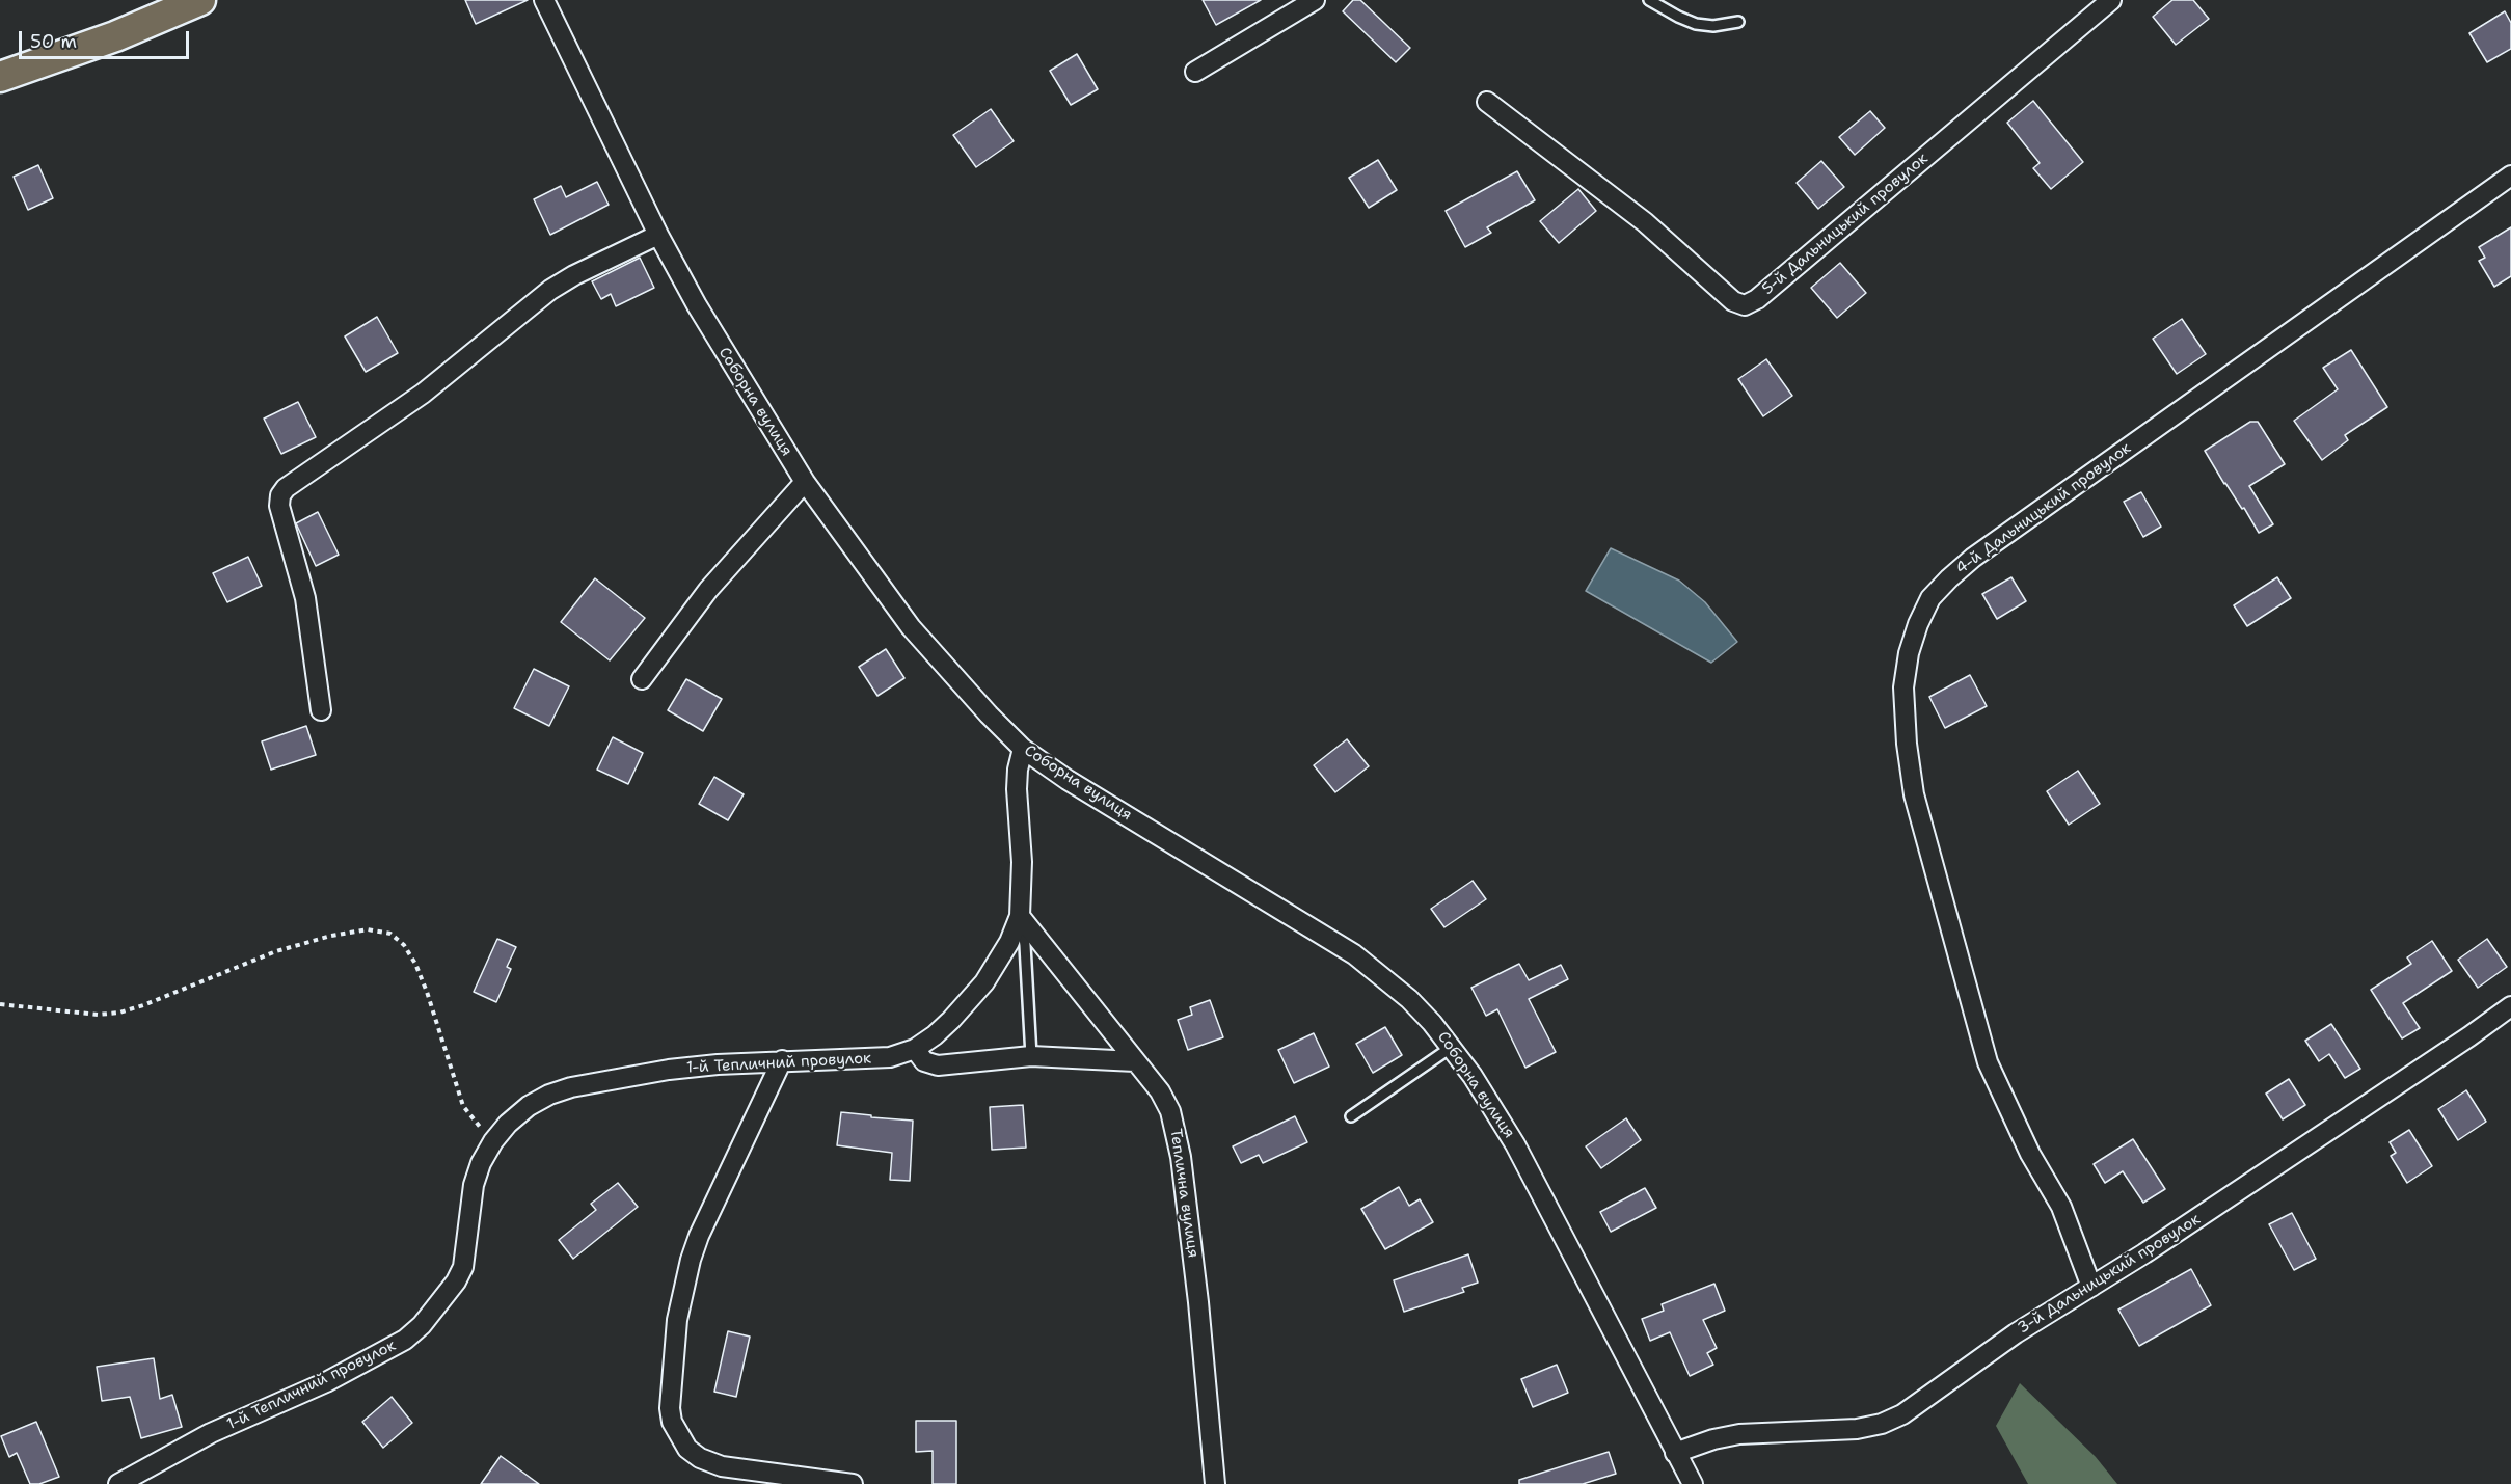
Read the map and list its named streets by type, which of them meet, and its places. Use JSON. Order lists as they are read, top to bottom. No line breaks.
{"streets":{"street":["5-й Дальницький провулок","Соборна вулиця","4-й Дальницький провулок","1-й Тепличний провулок","Теплична вулиця","3-й Дальницький провулок"]},"crossings":[["Соборна вулиця","1-й Тепличний провулок"],["Соборна вулиця","3-й Дальницький провулок"],["4-й Дальницький провулок","3-й Дальницький провулок"],["1-й Тепличний провулок","Теплична вулиця"]],"scale_bar":"50 m"}
